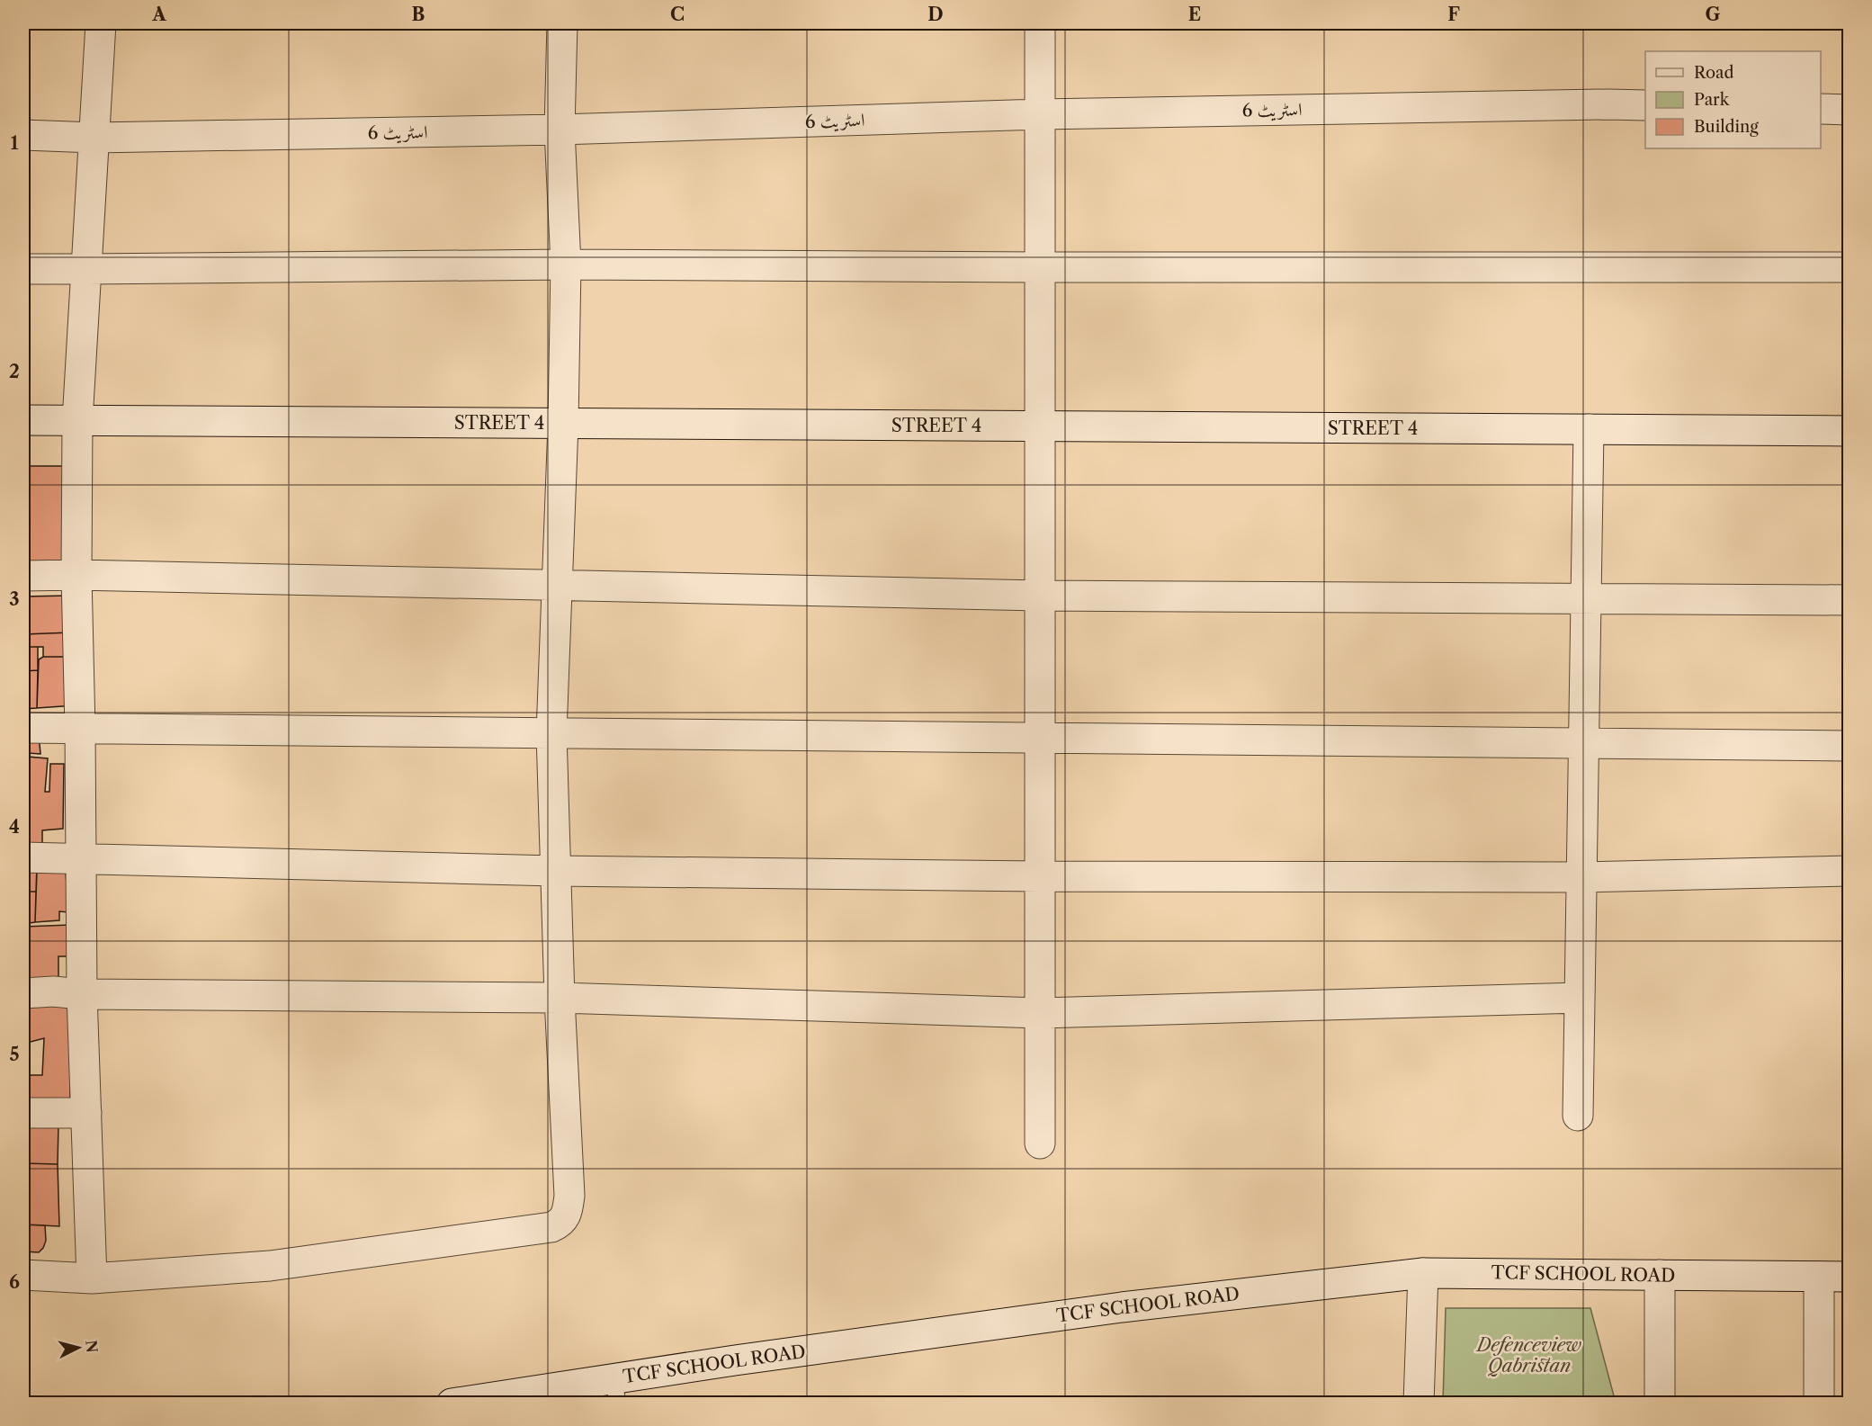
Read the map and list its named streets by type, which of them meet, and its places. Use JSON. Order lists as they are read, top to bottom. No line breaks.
{"streets":{"street":["اسٹریٹ 6","STREET 4","TCF SCHOOL ROAD"]},"parks":["Defenceview Qabristan"],"legend":["Road","Park","Building"],"north":"right","grid":{"columns":["A","B","C","D","E","F","G"],"rows":["1","2","3","4","5","6"]}}
